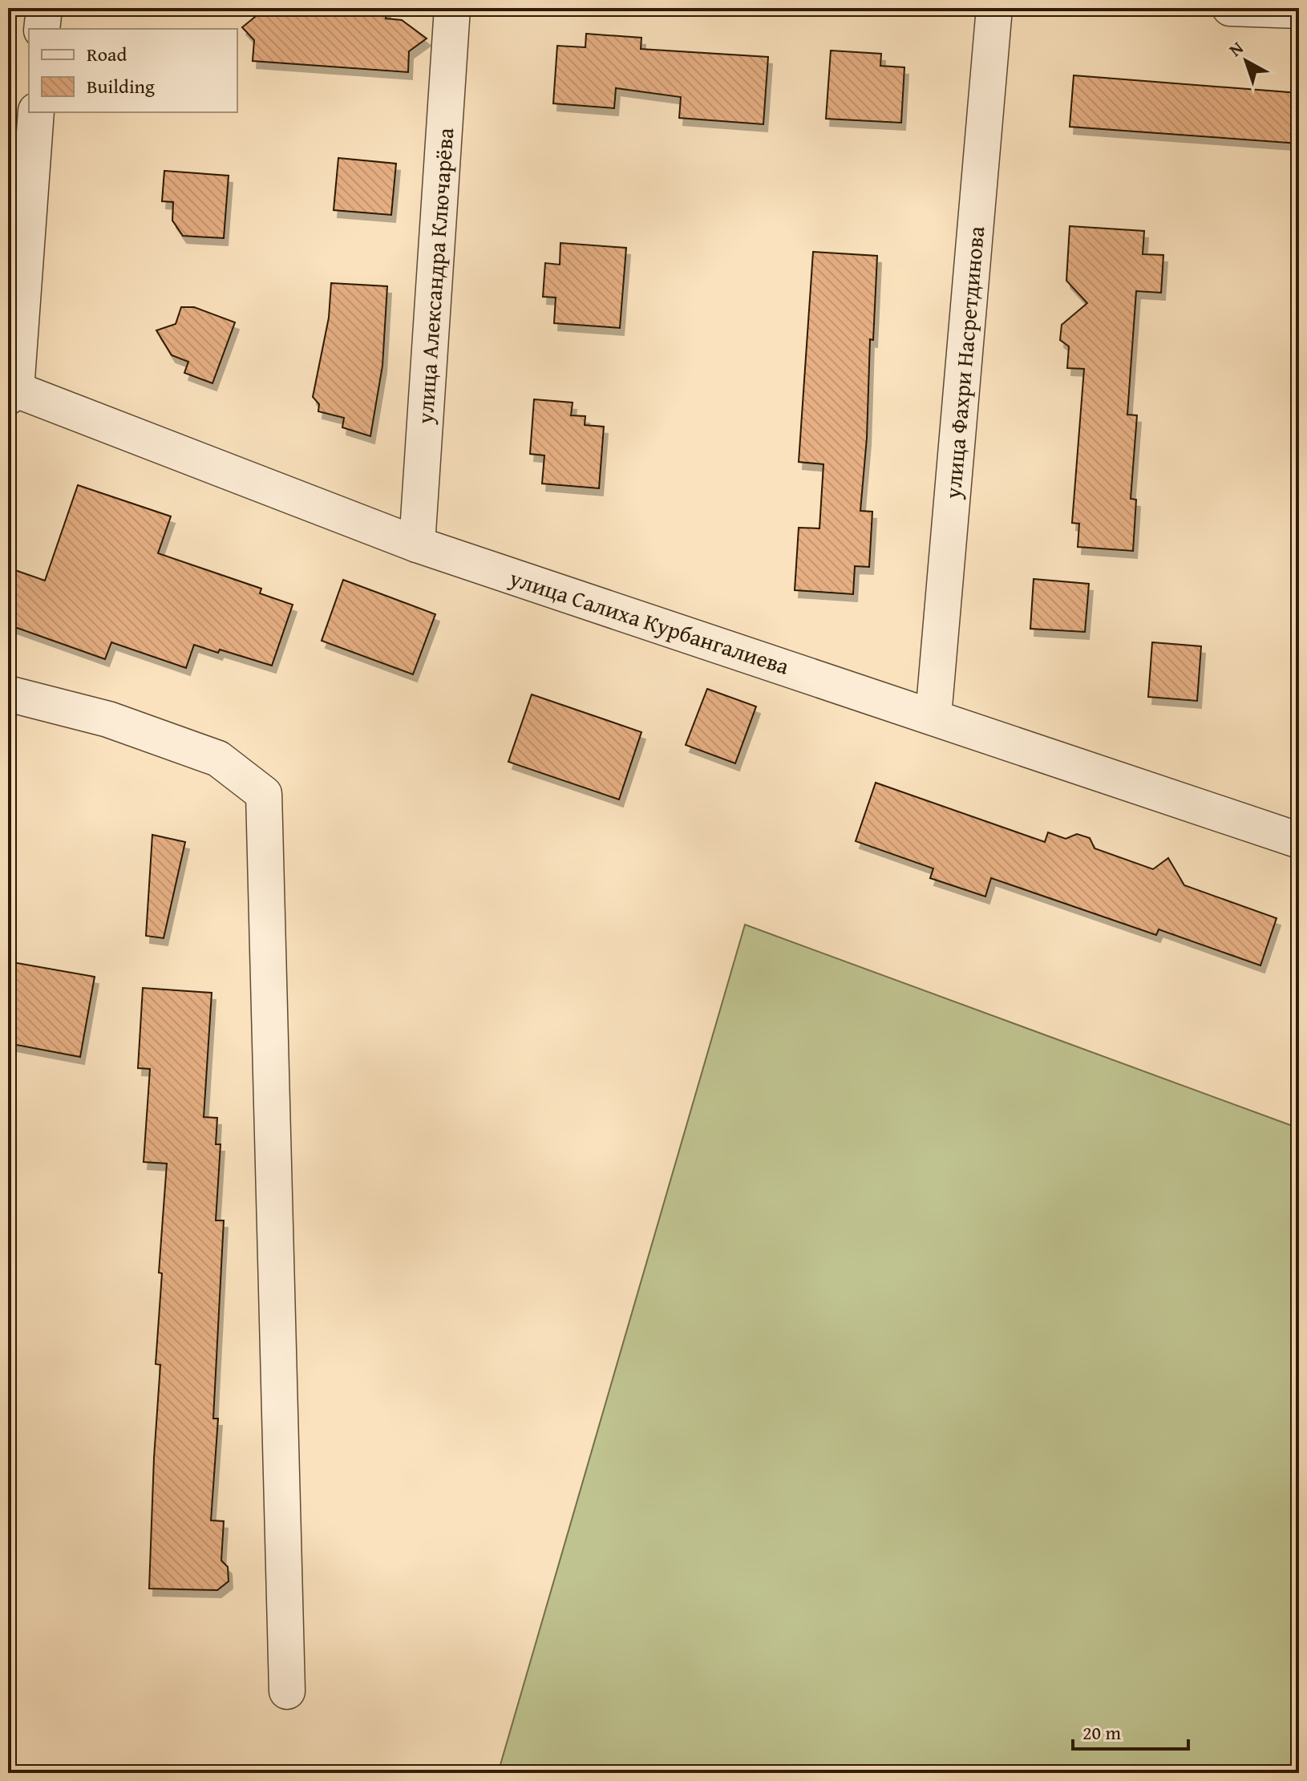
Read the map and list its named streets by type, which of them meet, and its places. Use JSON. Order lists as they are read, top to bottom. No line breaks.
{"streets":{"street":["улица Александра Ключарёва","улица Фахри Насретдинова","улица Салиха Курбангалиева"]},"crossings":[["улица Александра Ключарёва","улица Салиха Курбангалиева"],["улица Фахри Насретдинова","улица Салиха Курбангалиева"]],"legend":["Road","Building"],"scale_bar":"20 m","north":"top left"}
